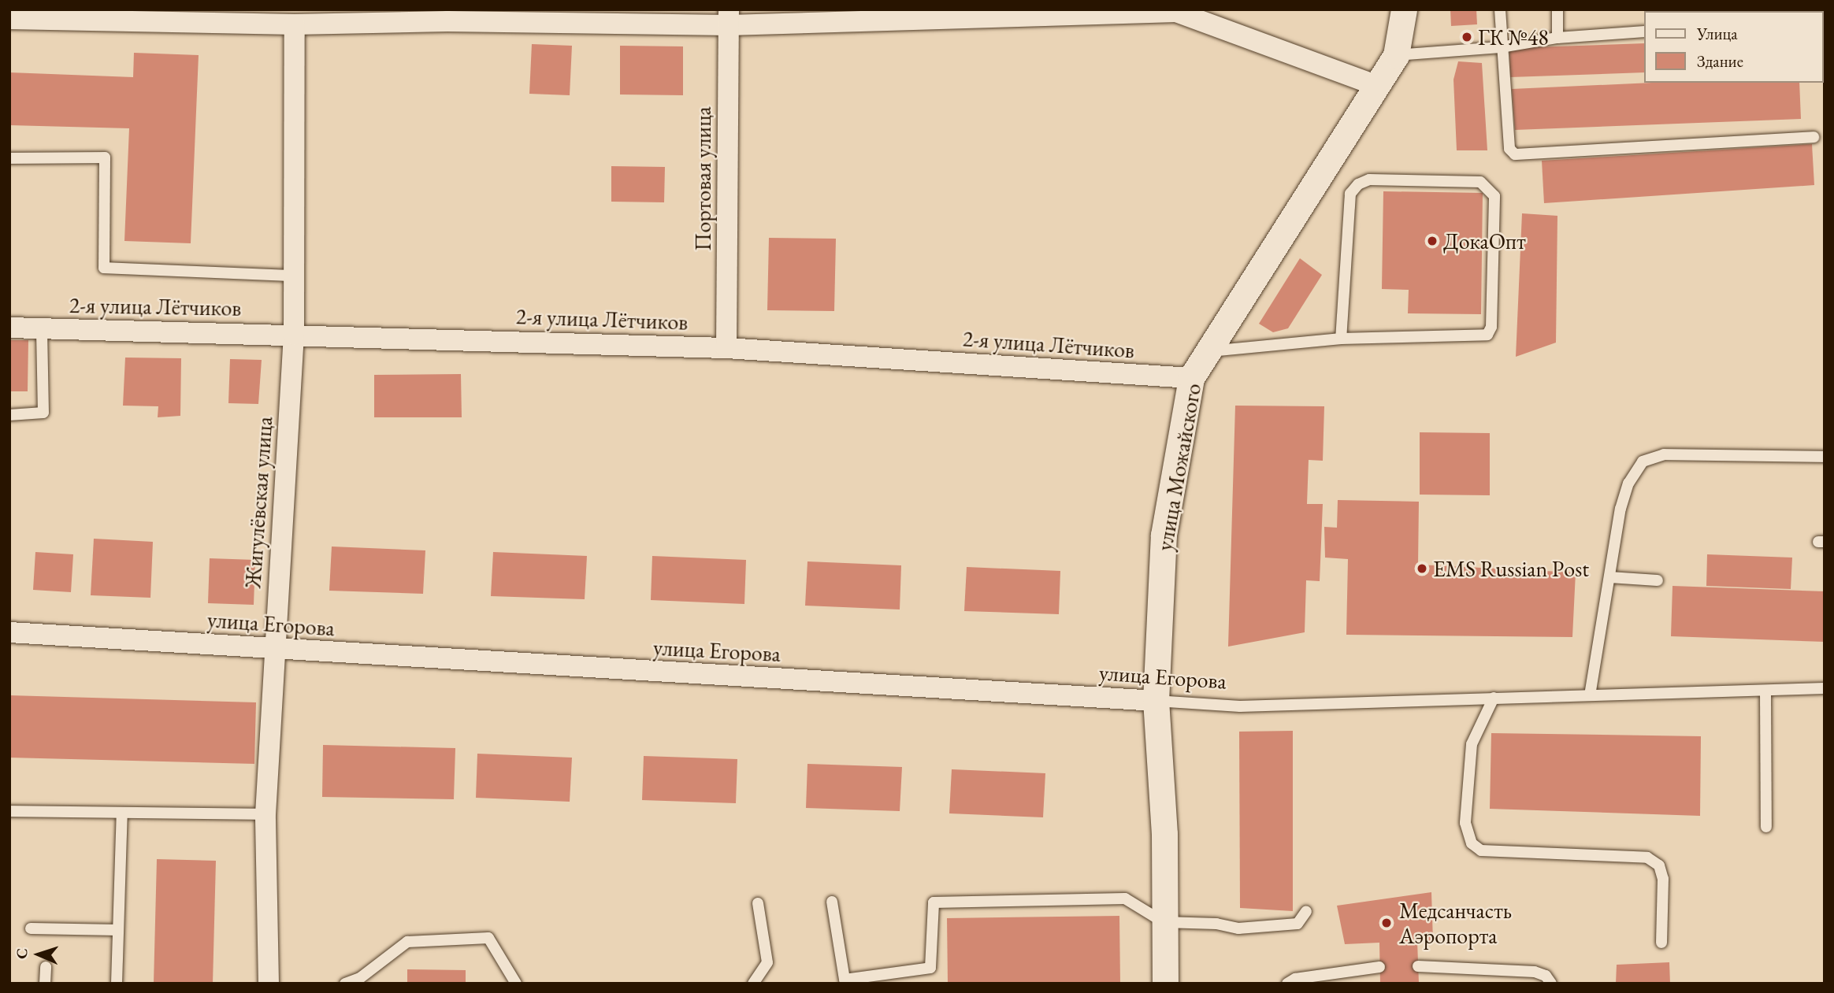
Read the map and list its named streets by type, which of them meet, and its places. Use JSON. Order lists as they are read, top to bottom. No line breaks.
{"streets":{"street":["Портовая улица","2-я улица Лётчиков","улица Можайского","Жигулёвская улица","улица Егорова"]},"crossings":[["Портовая улица","2-я улица Лётчиков"],["2-я улица Лётчиков","улица Можайского"],["2-я улица Лётчиков","Жигулёвская улица"],["улица Можайского","улица Егорова"],["Жигулёвская улица","улица Егорова"]],"places":["ГК №48","ДокаОпт","EMS Russian Рost","Медсанчасть Аэропорта"],"legend":["Улица","Здание"],"north":"left"}
